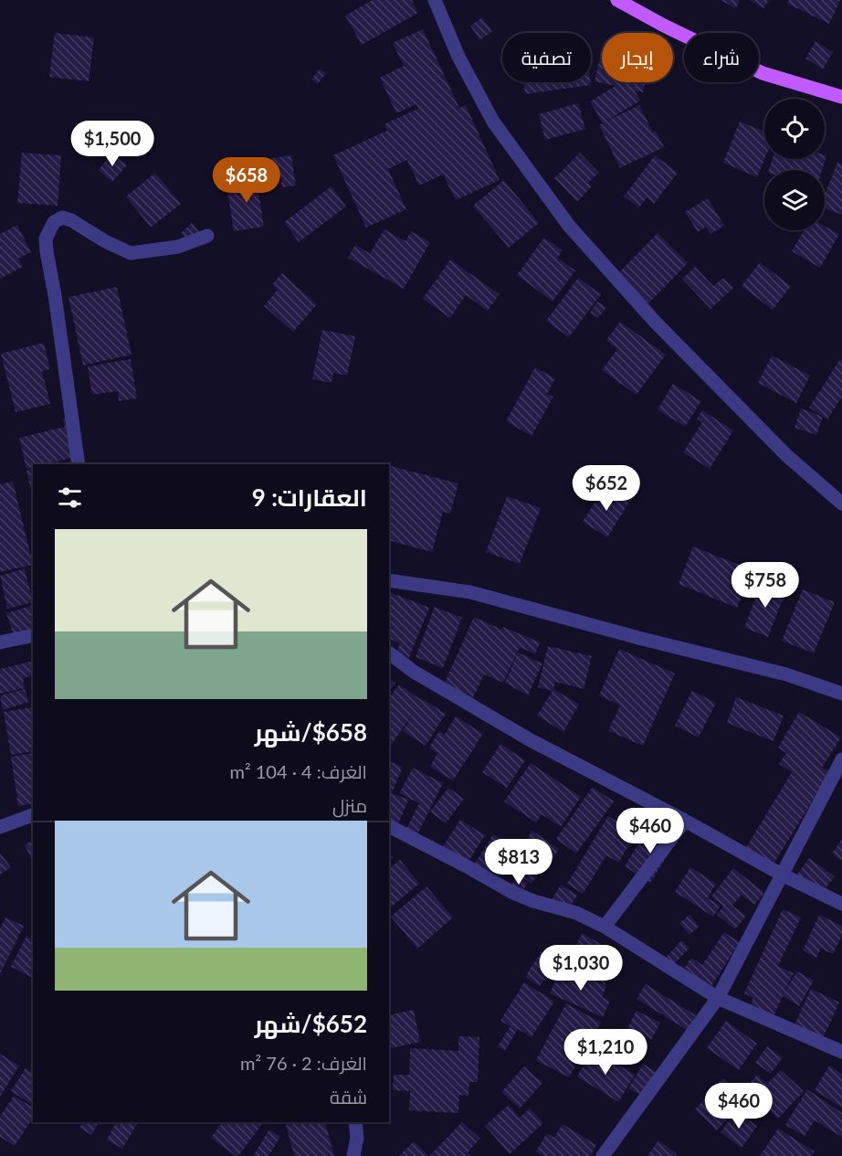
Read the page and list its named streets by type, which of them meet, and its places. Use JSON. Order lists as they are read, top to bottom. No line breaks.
{"page":{"chip":["شراء","إيجار","تصفية"],"price":["$1,500","$658","$652","$758","$460","$813","$1,030","$1,210","$460"],"heading":"العقارات: 9","list":[{"name":"$658/شهر","note":"الغرف: 4 · 104 m² · منزل"},{"name":"$652/شهر","note":"الغرف: 2 · 76 m² · شقة"}]}}
